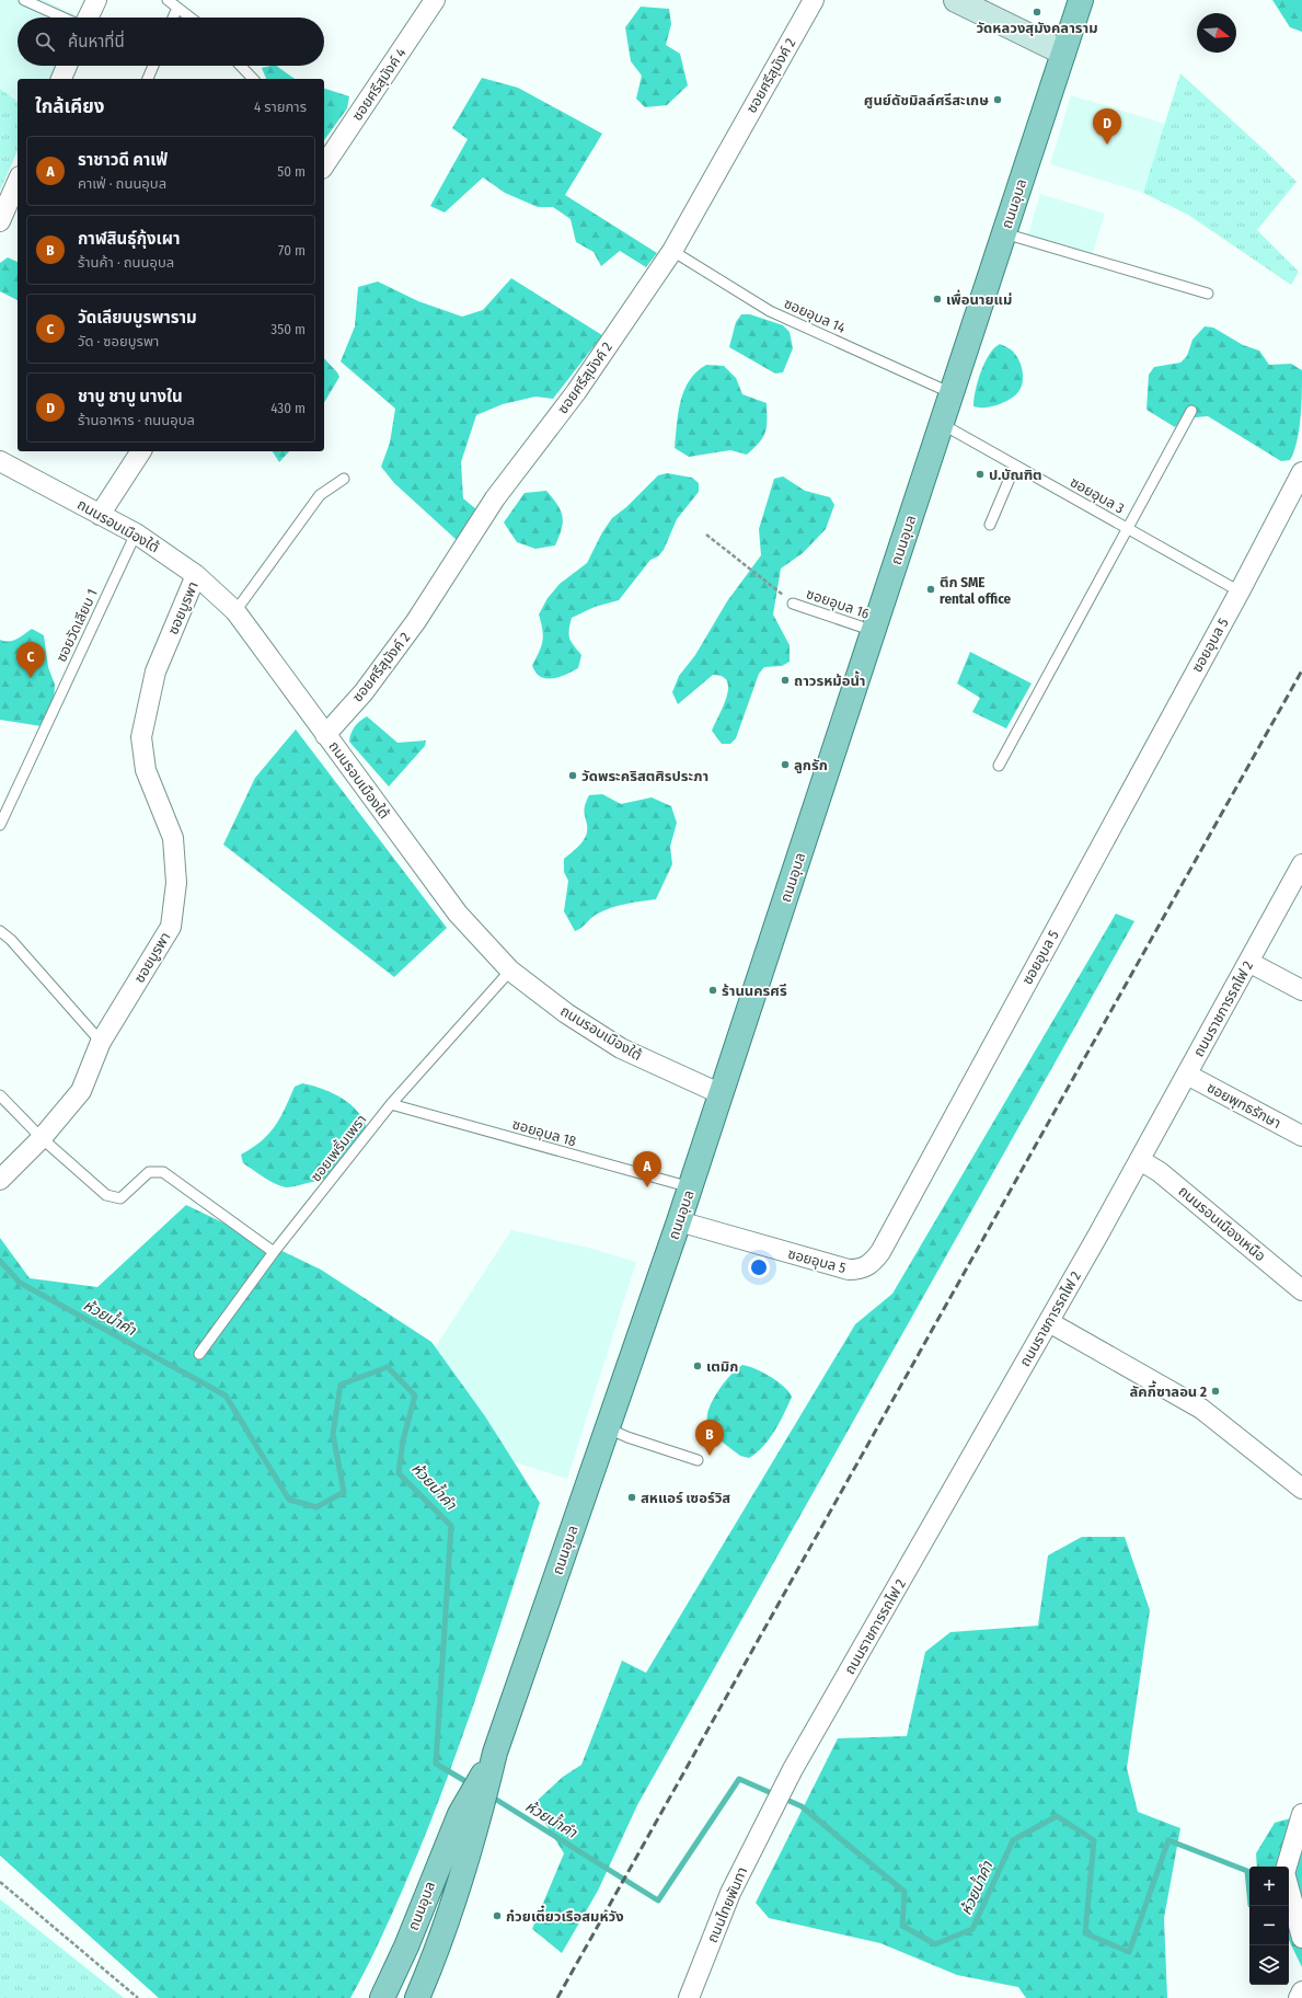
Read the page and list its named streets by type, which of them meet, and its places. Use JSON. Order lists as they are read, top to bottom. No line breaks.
{"streets":{"main road":["ถนนอุบล"],"street":["ซอยศรีสุมังค์ 2","ซอยศรีสุมังค์ 4","ถนนรอบเมืองใต้","ซอยบูรพา","ซอยอุบล 5","ถนนราชการรถไฟ 2","ซอยพุทธรักษา","ถนนรอบเมืองเหนือ","ถนนไทยพันทา"],"lane":["ซอยอุบล 14","ซอยอุบล 3","ซอยอุบล 16","ซอยวัดเลียบ 1","ซอยอุบล 18","ซอยเพริ้มเพรา"]},"crossings":[["ซอยศรีสุมังค์ 2","ซอยอุบล 14"],["ซอยศรีสุมังค์ 2","ถนนรอบเมืองใต้"],["ถนนอุบล","ซอยอุบล 14"],["ถนนอุบล","ซอยอุบล 3"],["ถนนอุบล","ถนนรอบเมืองใต้"],["ถนนอุบล","ซอยอุบล 16"],["ถนนอุบล","ซอยอุบล 5"],["ถนนอุบล","ซอยอุบล 18"],["ซอยอุบล 3","ซอยอุบล 5"],["ถนนรอบเมืองใต้","ซอยบูรพา"],["ถนนรอบเมืองใต้","ซอยวัดเลียบ 1"],["ถนนรอบเมืองใต้","ซอยเพริ้มเพรา"],["ถนนราชการรถไฟ 2","ซอยพุทธรักษา"],["ถนนราชการรถไฟ 2","ถนนรอบเมืองเหนือ"],["ถนนราชการรถไฟ 2","ถนนไทยพันทา"],["ซอยอุบล 18","ซอยเพริ้มเพรา"]],"water":["ห้วยน้ำคำ"],"places":["วัดหลวงสุมังคลาราม","ศูนย์ดัชมิลล์ศรีสะเกษ","เพื่อนายแม่","ป.บัณฑิต","ตึก SME rental office","ถาวรหม้อน้ำ","ลูกรัก","วัดพระคริสตศิรประภา","ร้านนครศรี","เตมิก","ลัคกี้ซาลอน 2","สหแอร์ เซอร์วิส","ก๋วยเตี๋ยวเรือสมหวัง"],"north":"right","page":{"search":"ค้นหาที่นี่","heading":["ใกล้เคียง","4 รายการ"],"pins":["D","C","A","B"],"list":[{"mark":"A","name":"ราชาวดี คาเฟ่","note":"คาเฟ่ · ถนนอุบล","value":"50 m"},{"mark":"B","name":"กาฬสินธุ์กุ้งเผา","note":"ร้านค้า · ถนนอุบล","value":"70 m"},{"mark":"C","name":"วัดเลียบบูรพาราม","note":"วัด · ซอยบูรพา","value":"350 m"},{"mark":"D","name":"ชาบู ชาบู นางใน","note":"ร้านอาหาร · ถนนอุบล","value":"430 m"}],"map_buttons":["+","−"]}}
